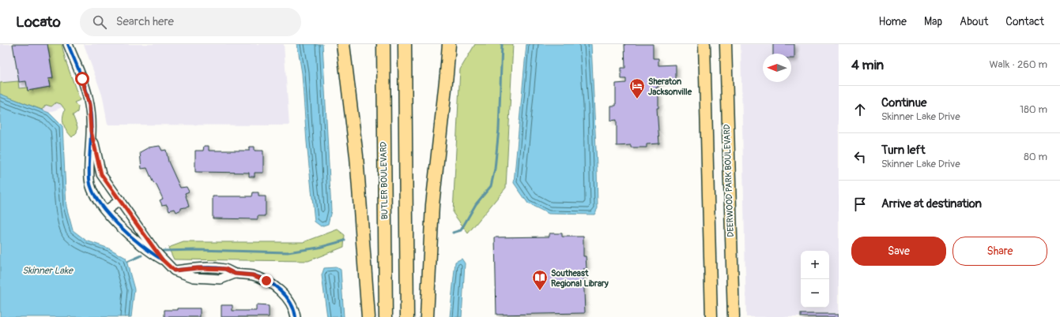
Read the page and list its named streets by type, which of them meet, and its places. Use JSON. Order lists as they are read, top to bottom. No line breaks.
{"streets":{"highway":["BUTLER BOULEVARD"],"main road":["DEERWOOD PARK BOULEVARD"]},"water":["Skinner Lake"],"places":{"hotel":["Sheraton Jacksonville"],"library":["Southeast Regional Library"]},"north":"left","page":{"header":"Locato","search":"Search here","nav":["Home","Map","About","Contact"],"heading":["4 min","Walk · 260 m"],"list":[["Continue","Skinner Lake Drive","180 m"],["Turn left","Skinner Lake Drive","80 m"],"Arrive at destination"],"buttons":["Save","Share"],"map_buttons":["+","−"]}}
